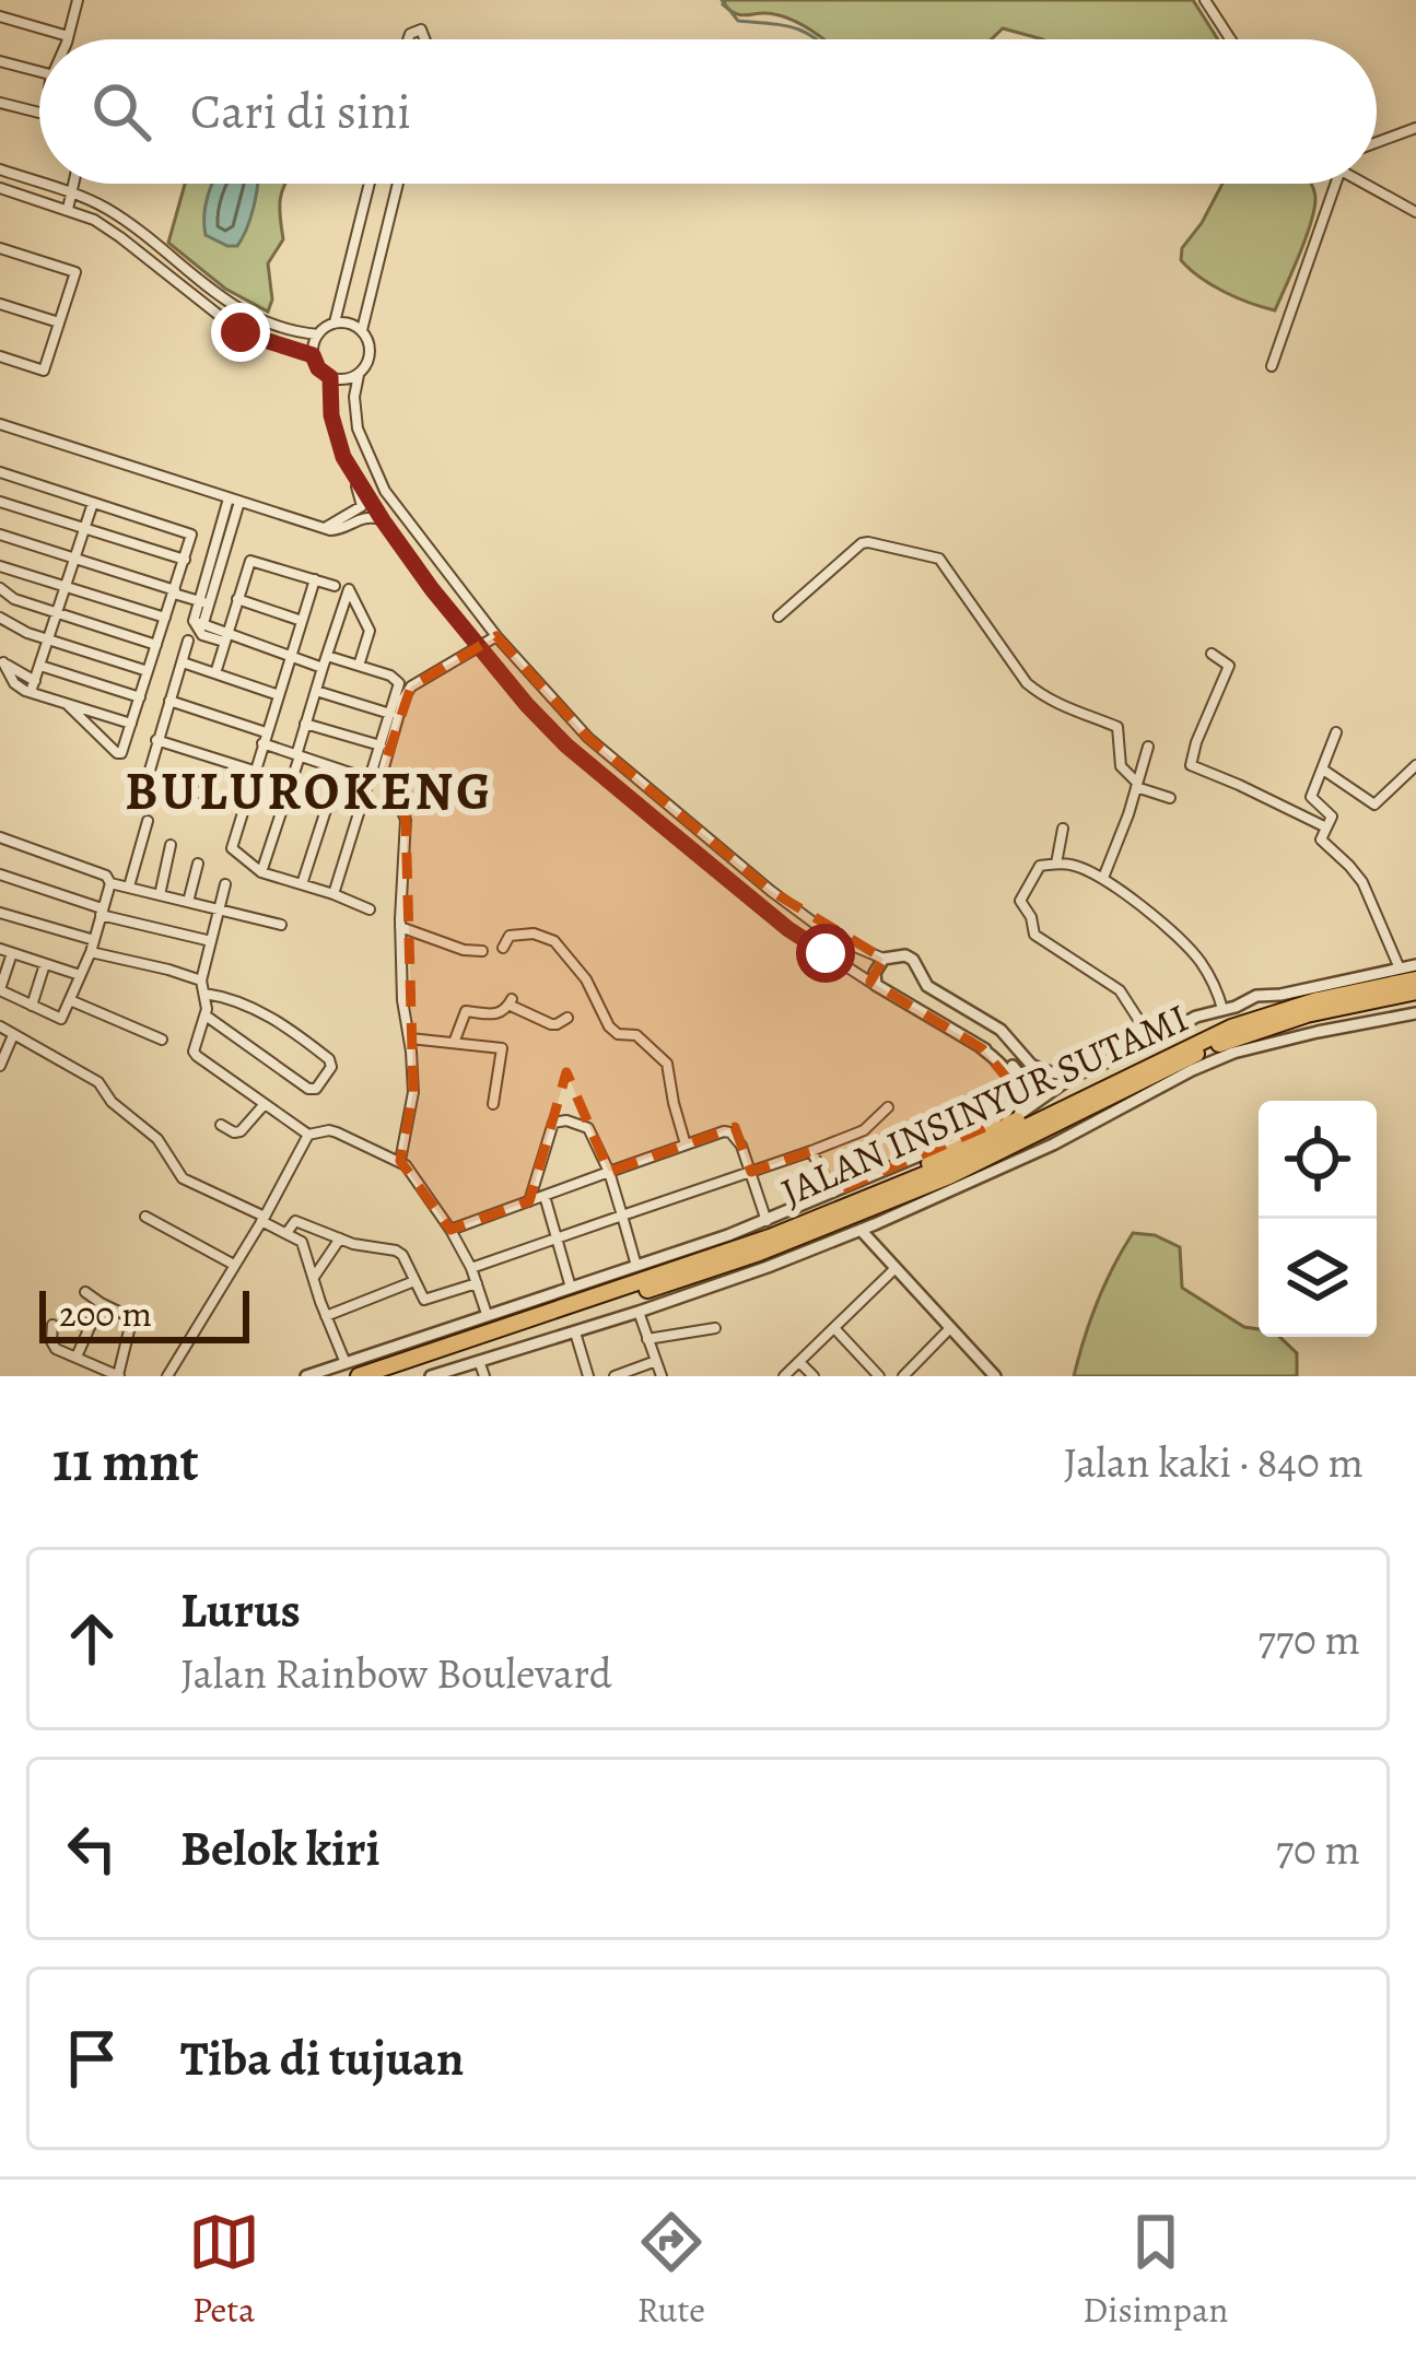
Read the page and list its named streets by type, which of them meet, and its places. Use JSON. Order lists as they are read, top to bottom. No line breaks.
{"streets":{"highway":["JALAN INSINYUR SUTAMI"]},"districts":["BULUROKENG"],"scale_bar":"200 m","page":{"search":"Cari di sini","scale":"200 m","heading":["11 mnt","Jalan kaki · 840 m"],"list":[["Lurus","Jalan Rainbow Boulevard","770 m"],["Belok kiri","70 m"],"Tiba di tujuan"],"nav":["Peta","Rute","Disimpan"]}}
